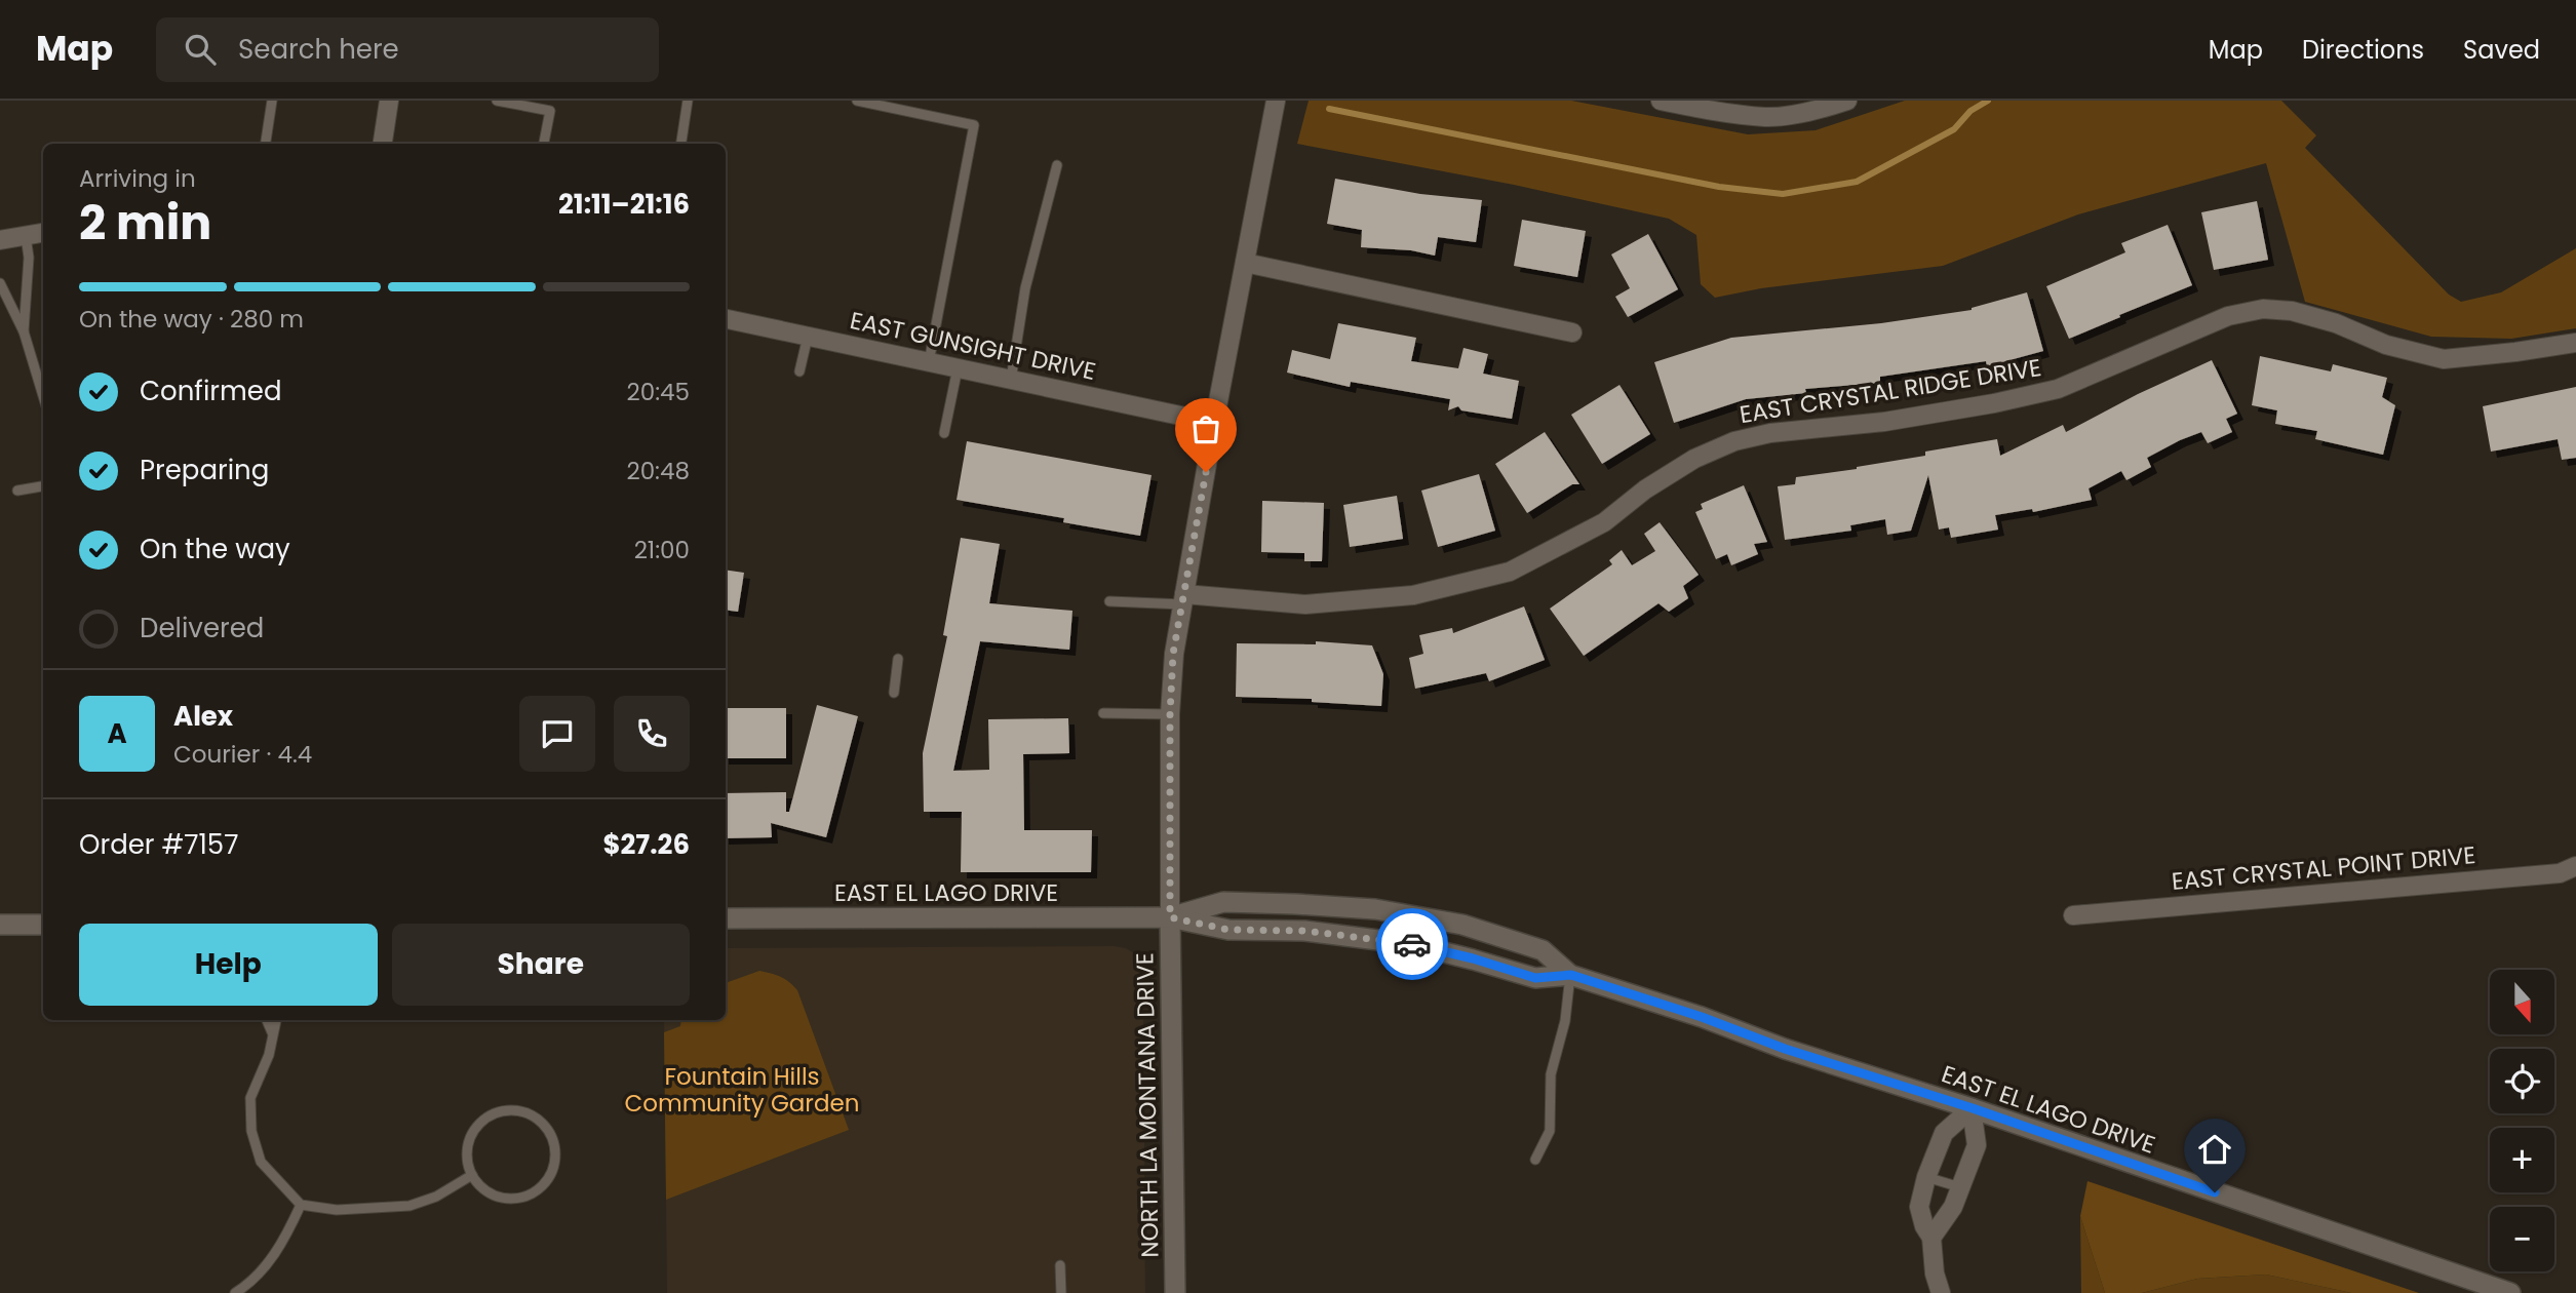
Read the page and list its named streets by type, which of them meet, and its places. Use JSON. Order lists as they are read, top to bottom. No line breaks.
{"streets":{"street":["EAST GUNSIGHT DRIVE","EAST CRYSTAL RIDGE DRIVE","EAST CRYSTAL POINT DRIVE","EAST EL LAGO DRIVE","NORTH LA MONTANA DRIVE"]},"crossings":[["EAST EL LAGO DRIVE","NORTH LA MONTANA DRIVE"]],"parks":["Fountain Hills Community Garden"],"north":"bottom","page":{"header":"Map","search":"Search here","nav":["Map","Directions","Saved"],"heading":["2 min","Arriving in","21:11–21:16"],"panel":["Alex","Courier · 4.4","Order #7157","$27.26"],"bar":"On the way · 280 m","list":[["Confirmed","20:45"],["Preparing","20:48"],["On the way","21:00"],"Delivered"],"round":"A","buttons":["Help","Share"],"map_buttons":["+","−"]}}
